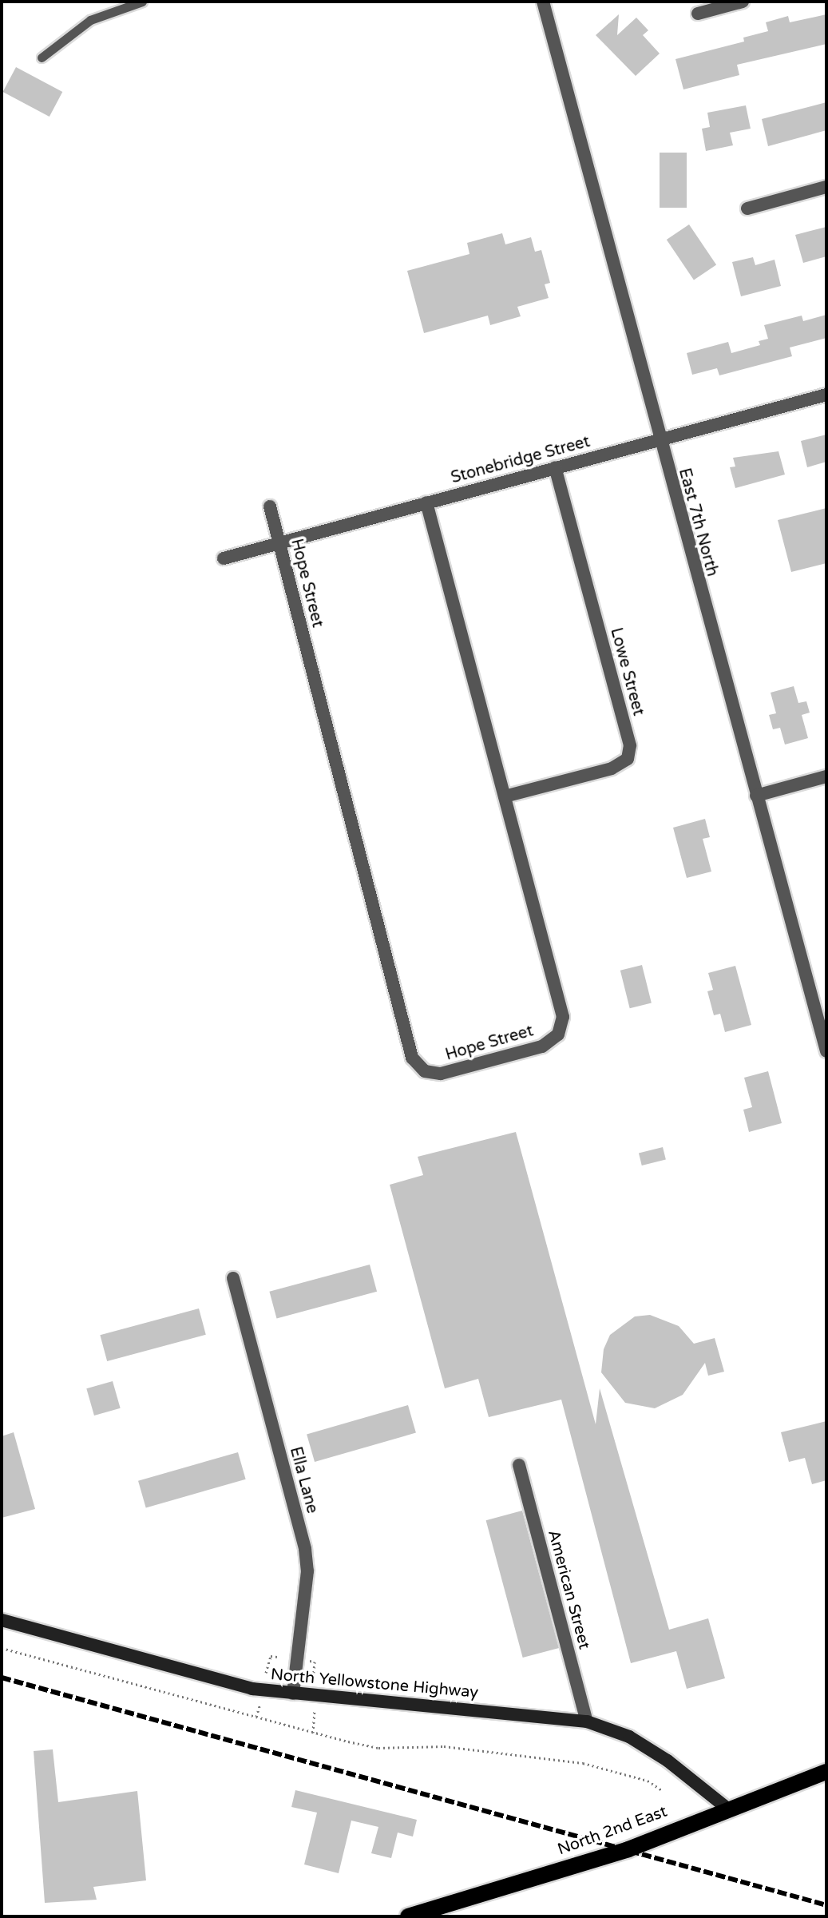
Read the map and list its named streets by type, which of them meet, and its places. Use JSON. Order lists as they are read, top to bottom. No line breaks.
{"streets":{"main road":["North Yellowstone Highway","North 2nd East"],"street":["Stonebridge Street","East 7th North","Hope Street","Lowe Street","Ella Lane","American Street"]},"crossings":[["Stonebridge Street","East 7th North"],["Stonebridge Street","Hope Street"],["Stonebridge Street","Lowe Street"],["Hope Street","Lowe Street"],["Ella Lane","North Yellowstone Highway"],["American Street","North Yellowstone Highway"],["North Yellowstone Highway","North 2nd East"]]}
